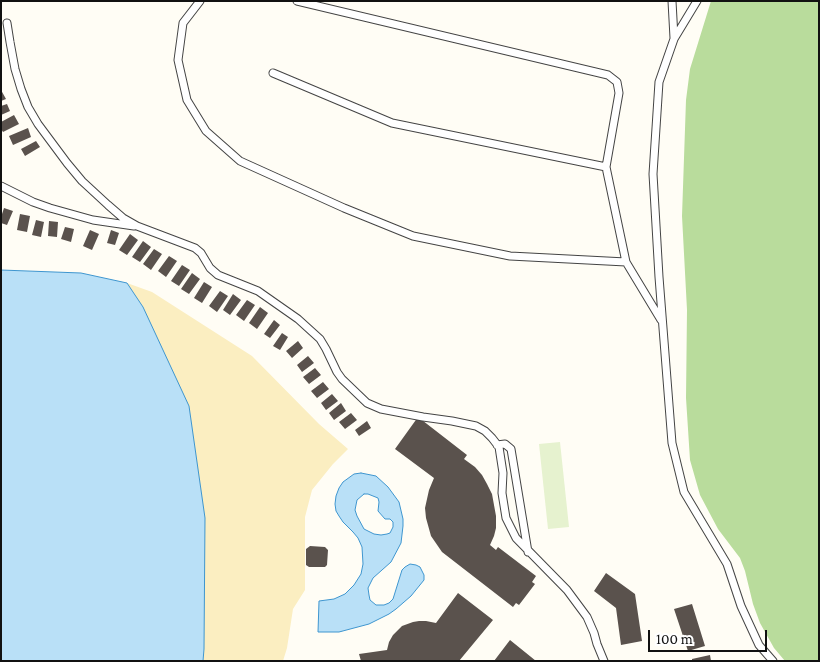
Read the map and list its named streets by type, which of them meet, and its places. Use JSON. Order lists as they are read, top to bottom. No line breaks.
{"scale_bar":"100 m"}
